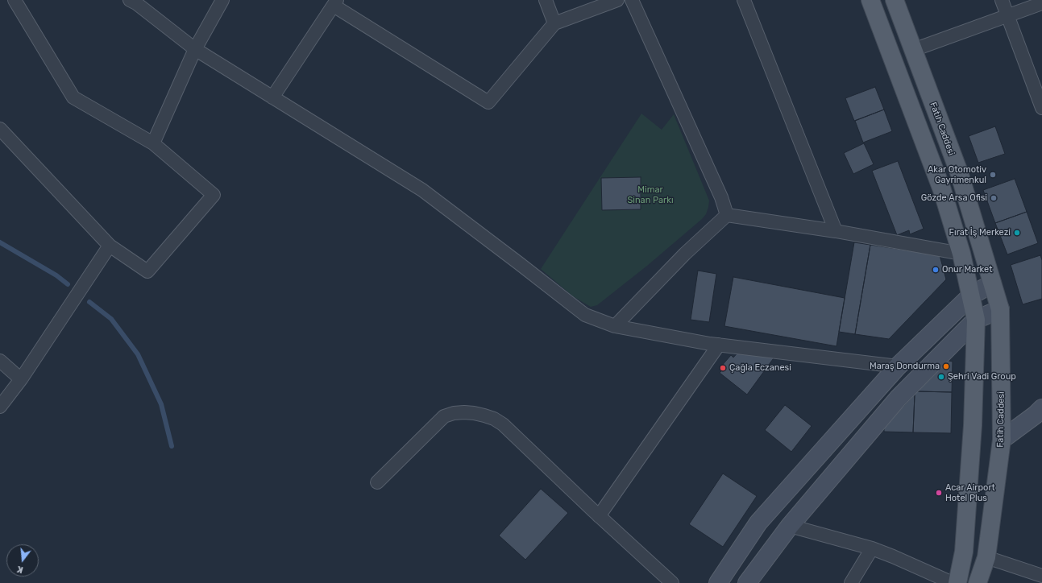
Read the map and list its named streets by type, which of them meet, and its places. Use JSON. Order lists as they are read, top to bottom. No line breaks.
{"streets":{"main road":["Fatih Caddesi"]},"parks":["Mimar Sinan Parkı"],"places":["Akar Otomotiv Gayrimenkul","Gözde Arsa Ofisi","Fırat İş Merkezi","Onur Market","Maraş Dondurma","Çağla Eczanesi","Şehri Vadi Group","Acar Airport Hotel Plus"],"north":"bottom"}
